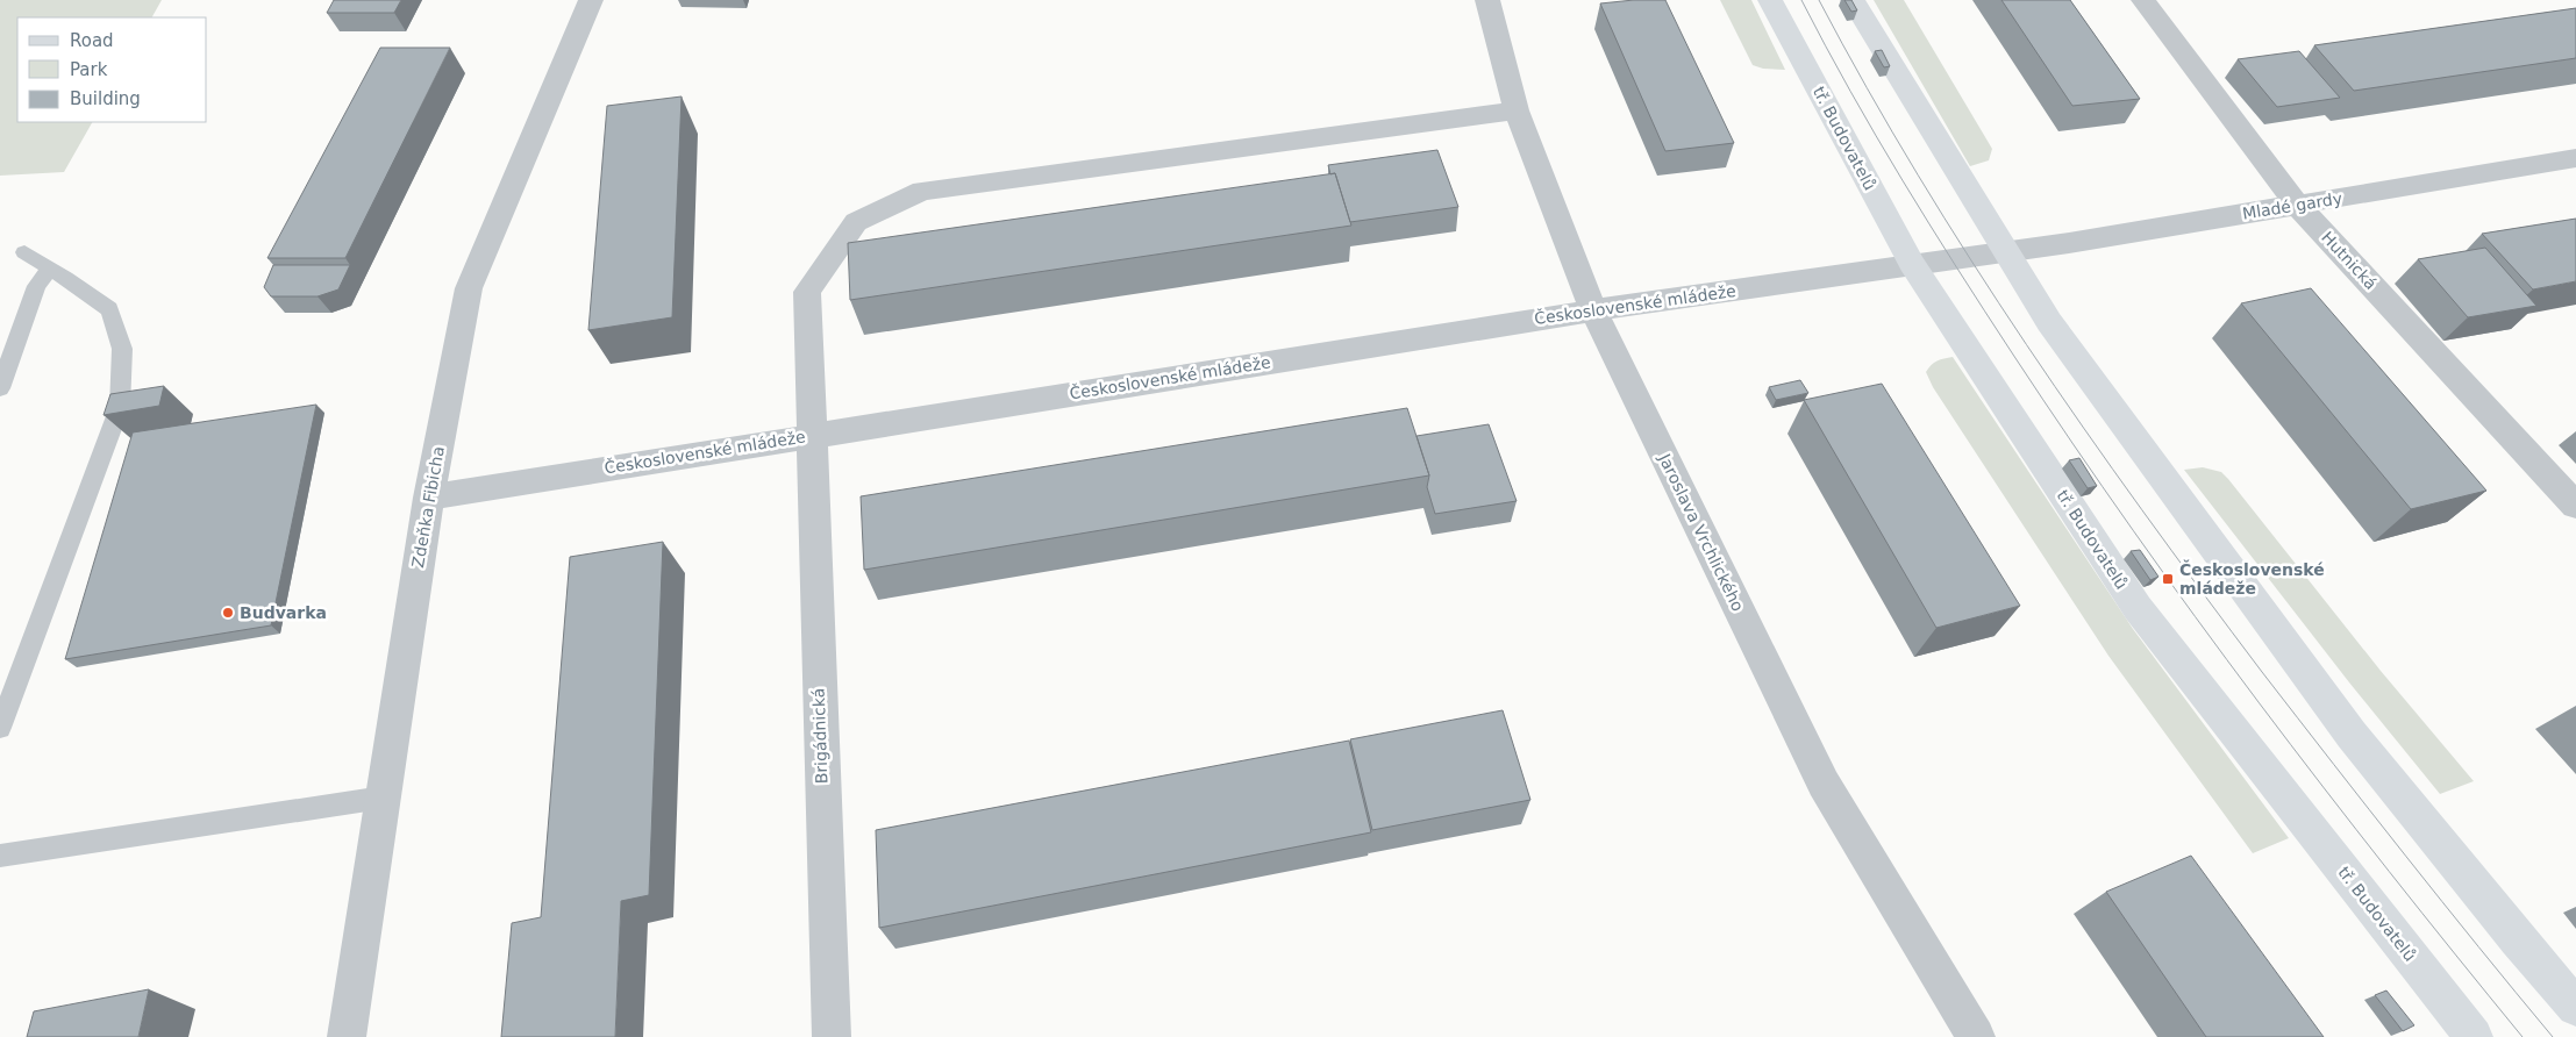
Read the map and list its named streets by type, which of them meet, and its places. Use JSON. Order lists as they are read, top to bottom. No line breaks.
{"streets":{"street":["tř. Budovatelů","Mladé gardy","Hutnická","Československé mládeže","Zdeňka Fibicha","Jaroslava Vrchlického","Brigádnická"]},"crossings":[["tř. Budovatelů","Mladé gardy"],["tř. Budovatelů","Československé mládeže"],["Mladé gardy","Hutnická"],["Mladé gardy","Československé mládeže"],["Československé mládeže","Zdeňka Fibicha"],["Československé mládeže","Jaroslava Vrchlického"],["Československé mládeže","Brigádnická"],["Jaroslava Vrchlického","Brigádnická"]],"places":{"transit":["Československé mládeže"],"other":["Budvarka"]},"legend":["Road","Park","Building"]}
